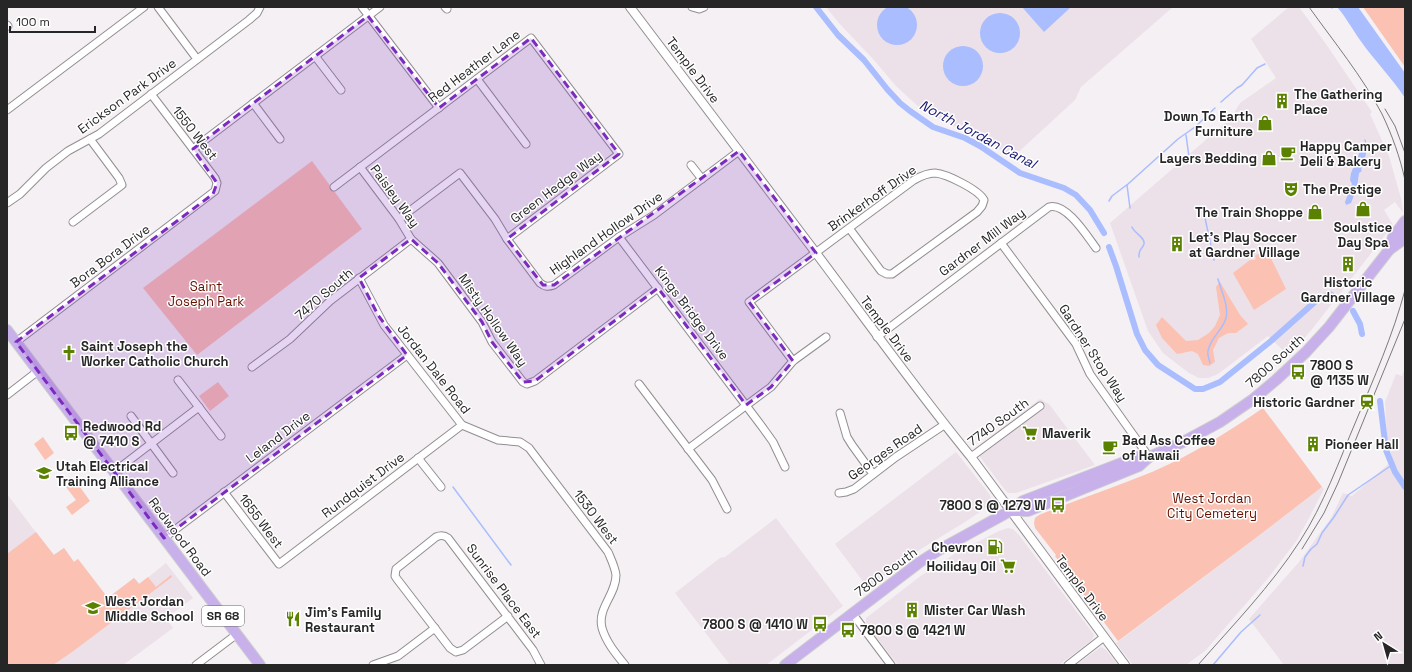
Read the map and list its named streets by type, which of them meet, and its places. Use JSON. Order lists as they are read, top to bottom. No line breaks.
{"streets":{"main road":["7800 South","Redwood Road","SR 68"],"street":["Red Heather Lane","Temple Drive","Erickson Park Drive","1550 West","Green Hedge Way","Paisley Way","Brinkerhoff Drive","Highland Hollow Drive","Gardner Mill Way","Bora Bora Drive","7470 South","Kings Bridge Drive","Misty Hollow Way","Gardner Stop Way","Jordan Dale Road","7740 South","Leland Drive","Georges Road","Rundquist Drive","1530 West","1655 West","Sunrise Place East"]},"crossings":[["Red Heather Lane","Green Hedge Way"],["Red Heather Lane","Paisley Way"],["Temple Drive","Brinkerhoff Drive"],["Temple Drive","Highland Hollow Drive"],["Temple Drive","Gardner Mill Way"],["Temple Drive","7800 South"],["Temple Drive","7740 South"],["Temple Drive","Georges Road"],["Erickson Park Drive","1550 West"],["1550 West","Bora Bora Drive"],["Green Hedge Way","Highland Hollow Drive"],["Paisley Way","Highland Hollow Drive"],["Paisley Way","7470 South"],["Paisley Way","Misty Hollow Way"],["Highland Hollow Drive","Kings Bridge Drive"],["Gardner Mill Way","Gardner Stop Way"],["Bora Bora Drive","Redwood Road"],["7470 South","Misty Hollow Way"],["7470 South","Jordan Dale Road"],["Kings Bridge Drive","Misty Hollow Way"],["Gardner Stop Way","7800 South"],["Jordan Dale Road","Leland Drive"],["Jordan Dale Road","Rundquist Drive"],["Jordan Dale Road","1530 West"],["Leland Drive","1655 West"],["Leland Drive","Redwood Road"],["Rundquist Drive","1655 West"]],"water":["North Jordan Canal"],"parks":["Saint Joseph Park","West Jordan City Cemetery"],"places":{"building":["The Gathering Place","Let's Play Soccer at Gardner Village","Historic Gardner Village","Pioneer Hall","Mister Car Wash"],"shop":["Down To Earth Furniture","Layers Bedding","Soulstice Day Spa","The Train Shoppe"],"cafe":["Happy Camper Deli & Bakery","Bad Ass Coffee of Hawaii"],"theatre":["The Prestige"],"church":["Saint Joseph the Worker Catholic Church"],"bus stop":["7800 S @ 1135 W","Redwood Rd @ 7410 S","7800 S @ 1279 W","7800 S @ 1410 W","7800 S @ 1421 W"],"station":["Historic Gardner"],"supermarket":["Maverik","Hoiliday Oil"],"school or university":["Utah Electrical Training Alliance","West Jordan Middle School"],"fuel station":["Chevron"],"restaurant":["Jim's Family Restaurant"]},"scale_bar":"100 m","north":"top left"}
